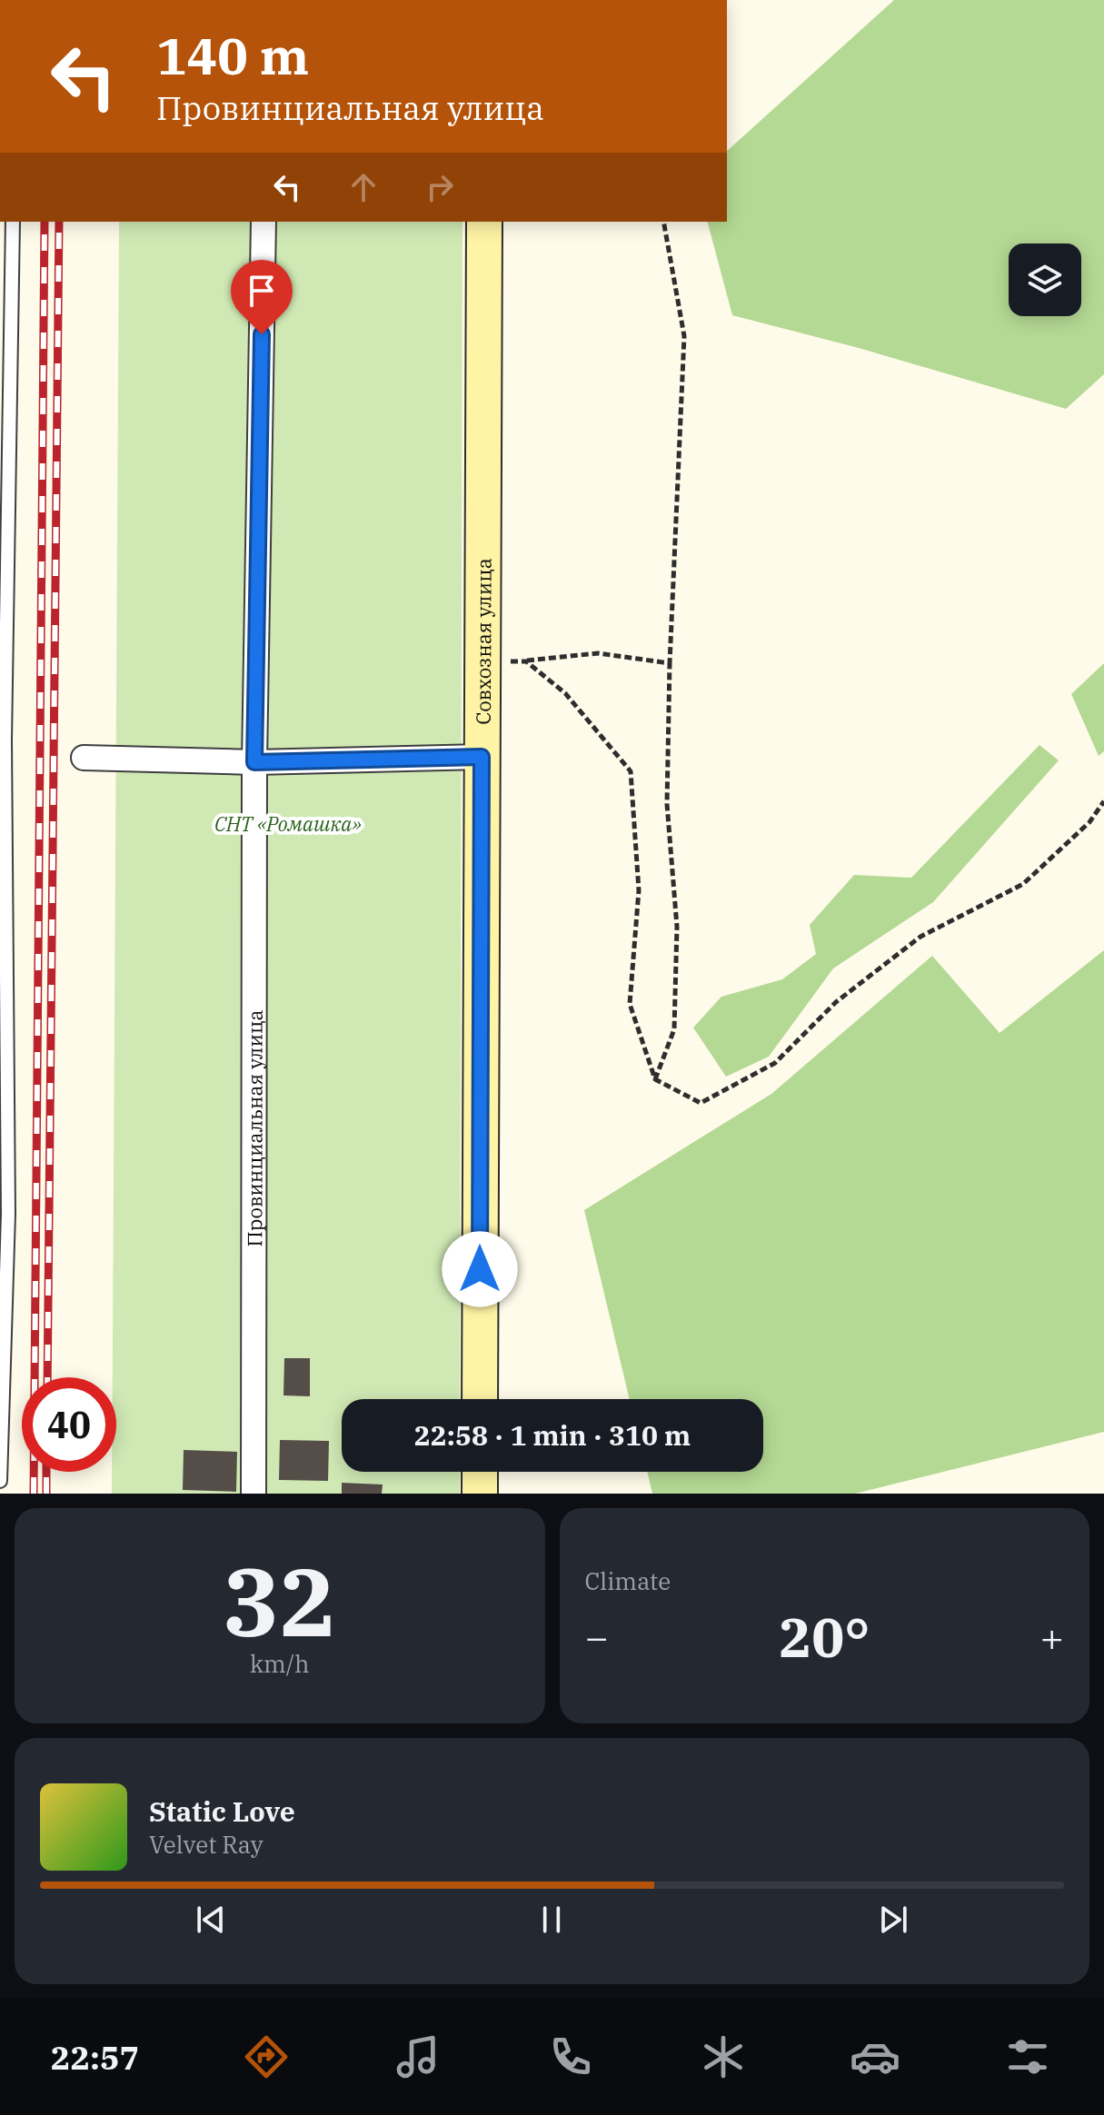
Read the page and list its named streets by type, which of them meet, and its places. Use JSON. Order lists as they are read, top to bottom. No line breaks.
{"streets":{"street":["Совхозная улица","Провинциальная улица"]},"parks":["СНТ «Ромашка»"],"page":{"turn":["140 m","Провинциальная улица"],"limit":"40","trip":"22:58 · 1 min · 310 m","tile":[["32","km/h"],"Climate"],"heat":["−","20°","+"],"song":["Static Love","Velvet Ray"],"tabs":"22:57"}}
